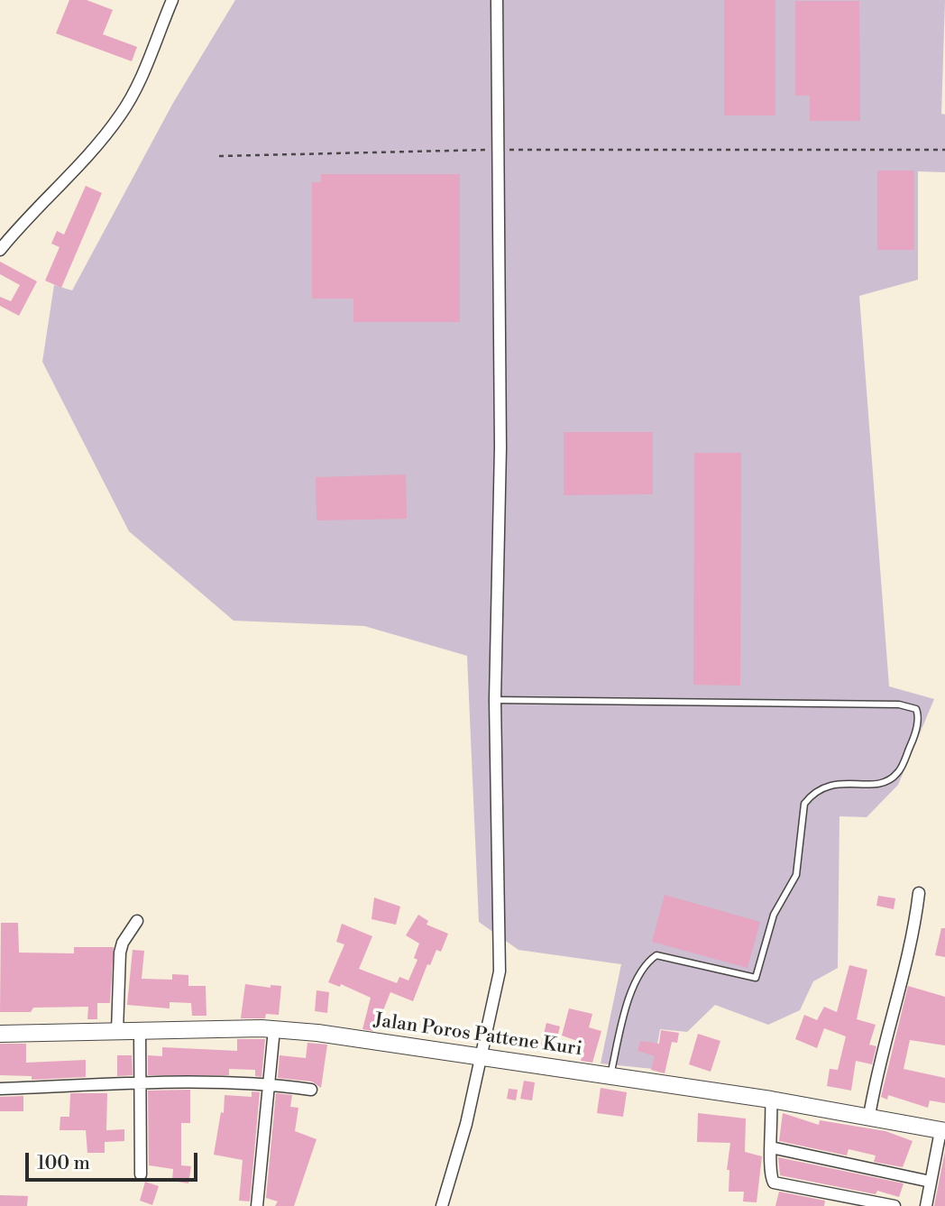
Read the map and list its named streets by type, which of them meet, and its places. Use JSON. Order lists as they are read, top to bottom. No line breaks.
{"streets":{"street":["Jalan Poros Pattene Kuri"]},"scale_bar":"100 m"}
